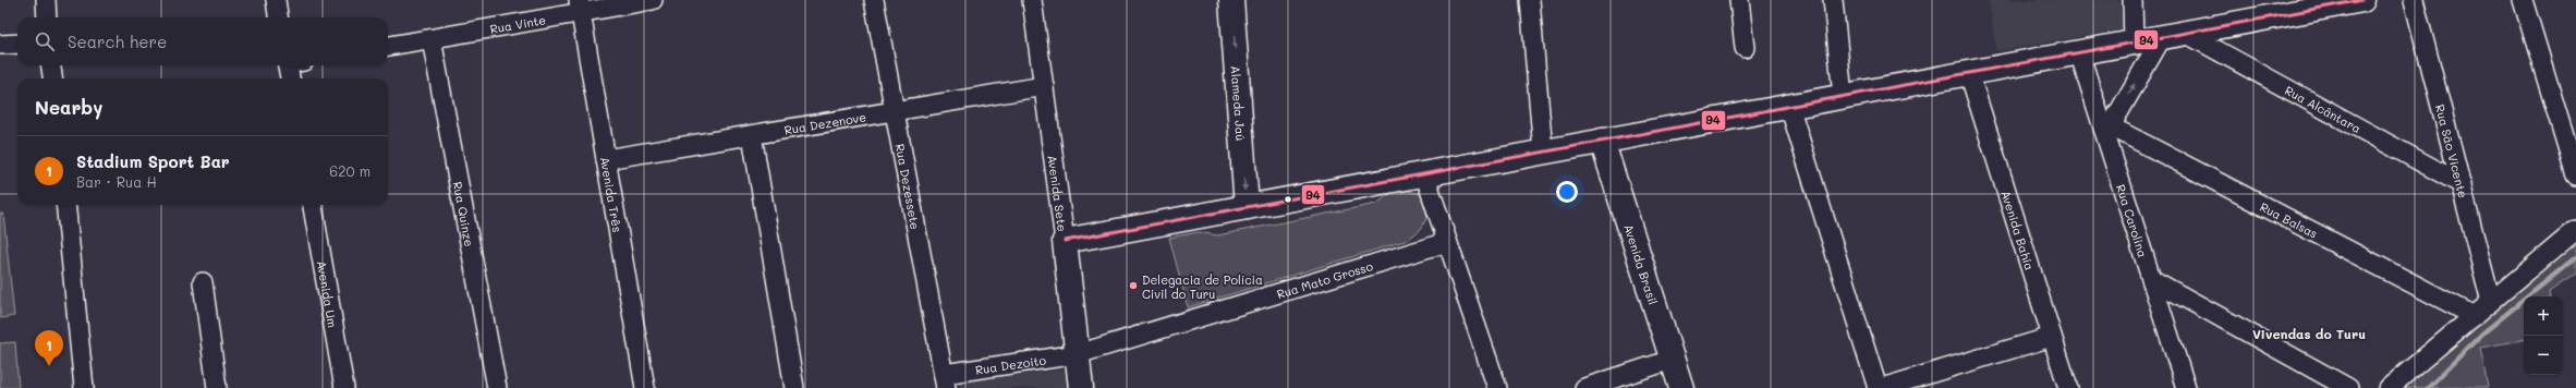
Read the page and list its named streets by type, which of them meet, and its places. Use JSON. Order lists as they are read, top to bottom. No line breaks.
{"streets":{"main road":["Alameda Jaú","Avenida Sete","Avenida Brasil"],"street":["Rua Vinte","Rua Alcântara","Rua Dezenove","Rua São Vicente","Rua Dezessete","Avenida Três","Rua Quinze","Rua Balsas","Rua Carolina","Avenida Bahia","Rua Mato Grosso","Avenida Um","Rua Dezoito"]},"crossings":[["Rua Vinte","Avenida Três"],["Rua Vinte","Rua Quinze"],["Rua Alcântara","Rua São Vicente"],["Rua Dezenove","Rua Dezessete"],["Rua Dezenove","Avenida Três"],["Rua Dezenove","Avenida Sete"],["Rua Dezessete","Rua Dezoito"],["Avenida Sete","Rua Mato Grosso"],["Avenida Sete","Rua Dezoito"],["Rua Balsas","Rua Carolina"],["Rua Mato Grosso","Rua Dezoito"]],"one_way":["Alameda Jaú"],"districts":["Vivendas do Turu"],"places":["Delegacia de Polícia Civil do Turu"],"lines":["transit line 94"],"page":{"search":"Search here","heading":"Nearby","list":[{"mark":"1","name":"Stadium Sport Bar","note":"Bar · Rua H","value":"620 m"}],"map_buttons":["+","−"],"pins":"1"}}
